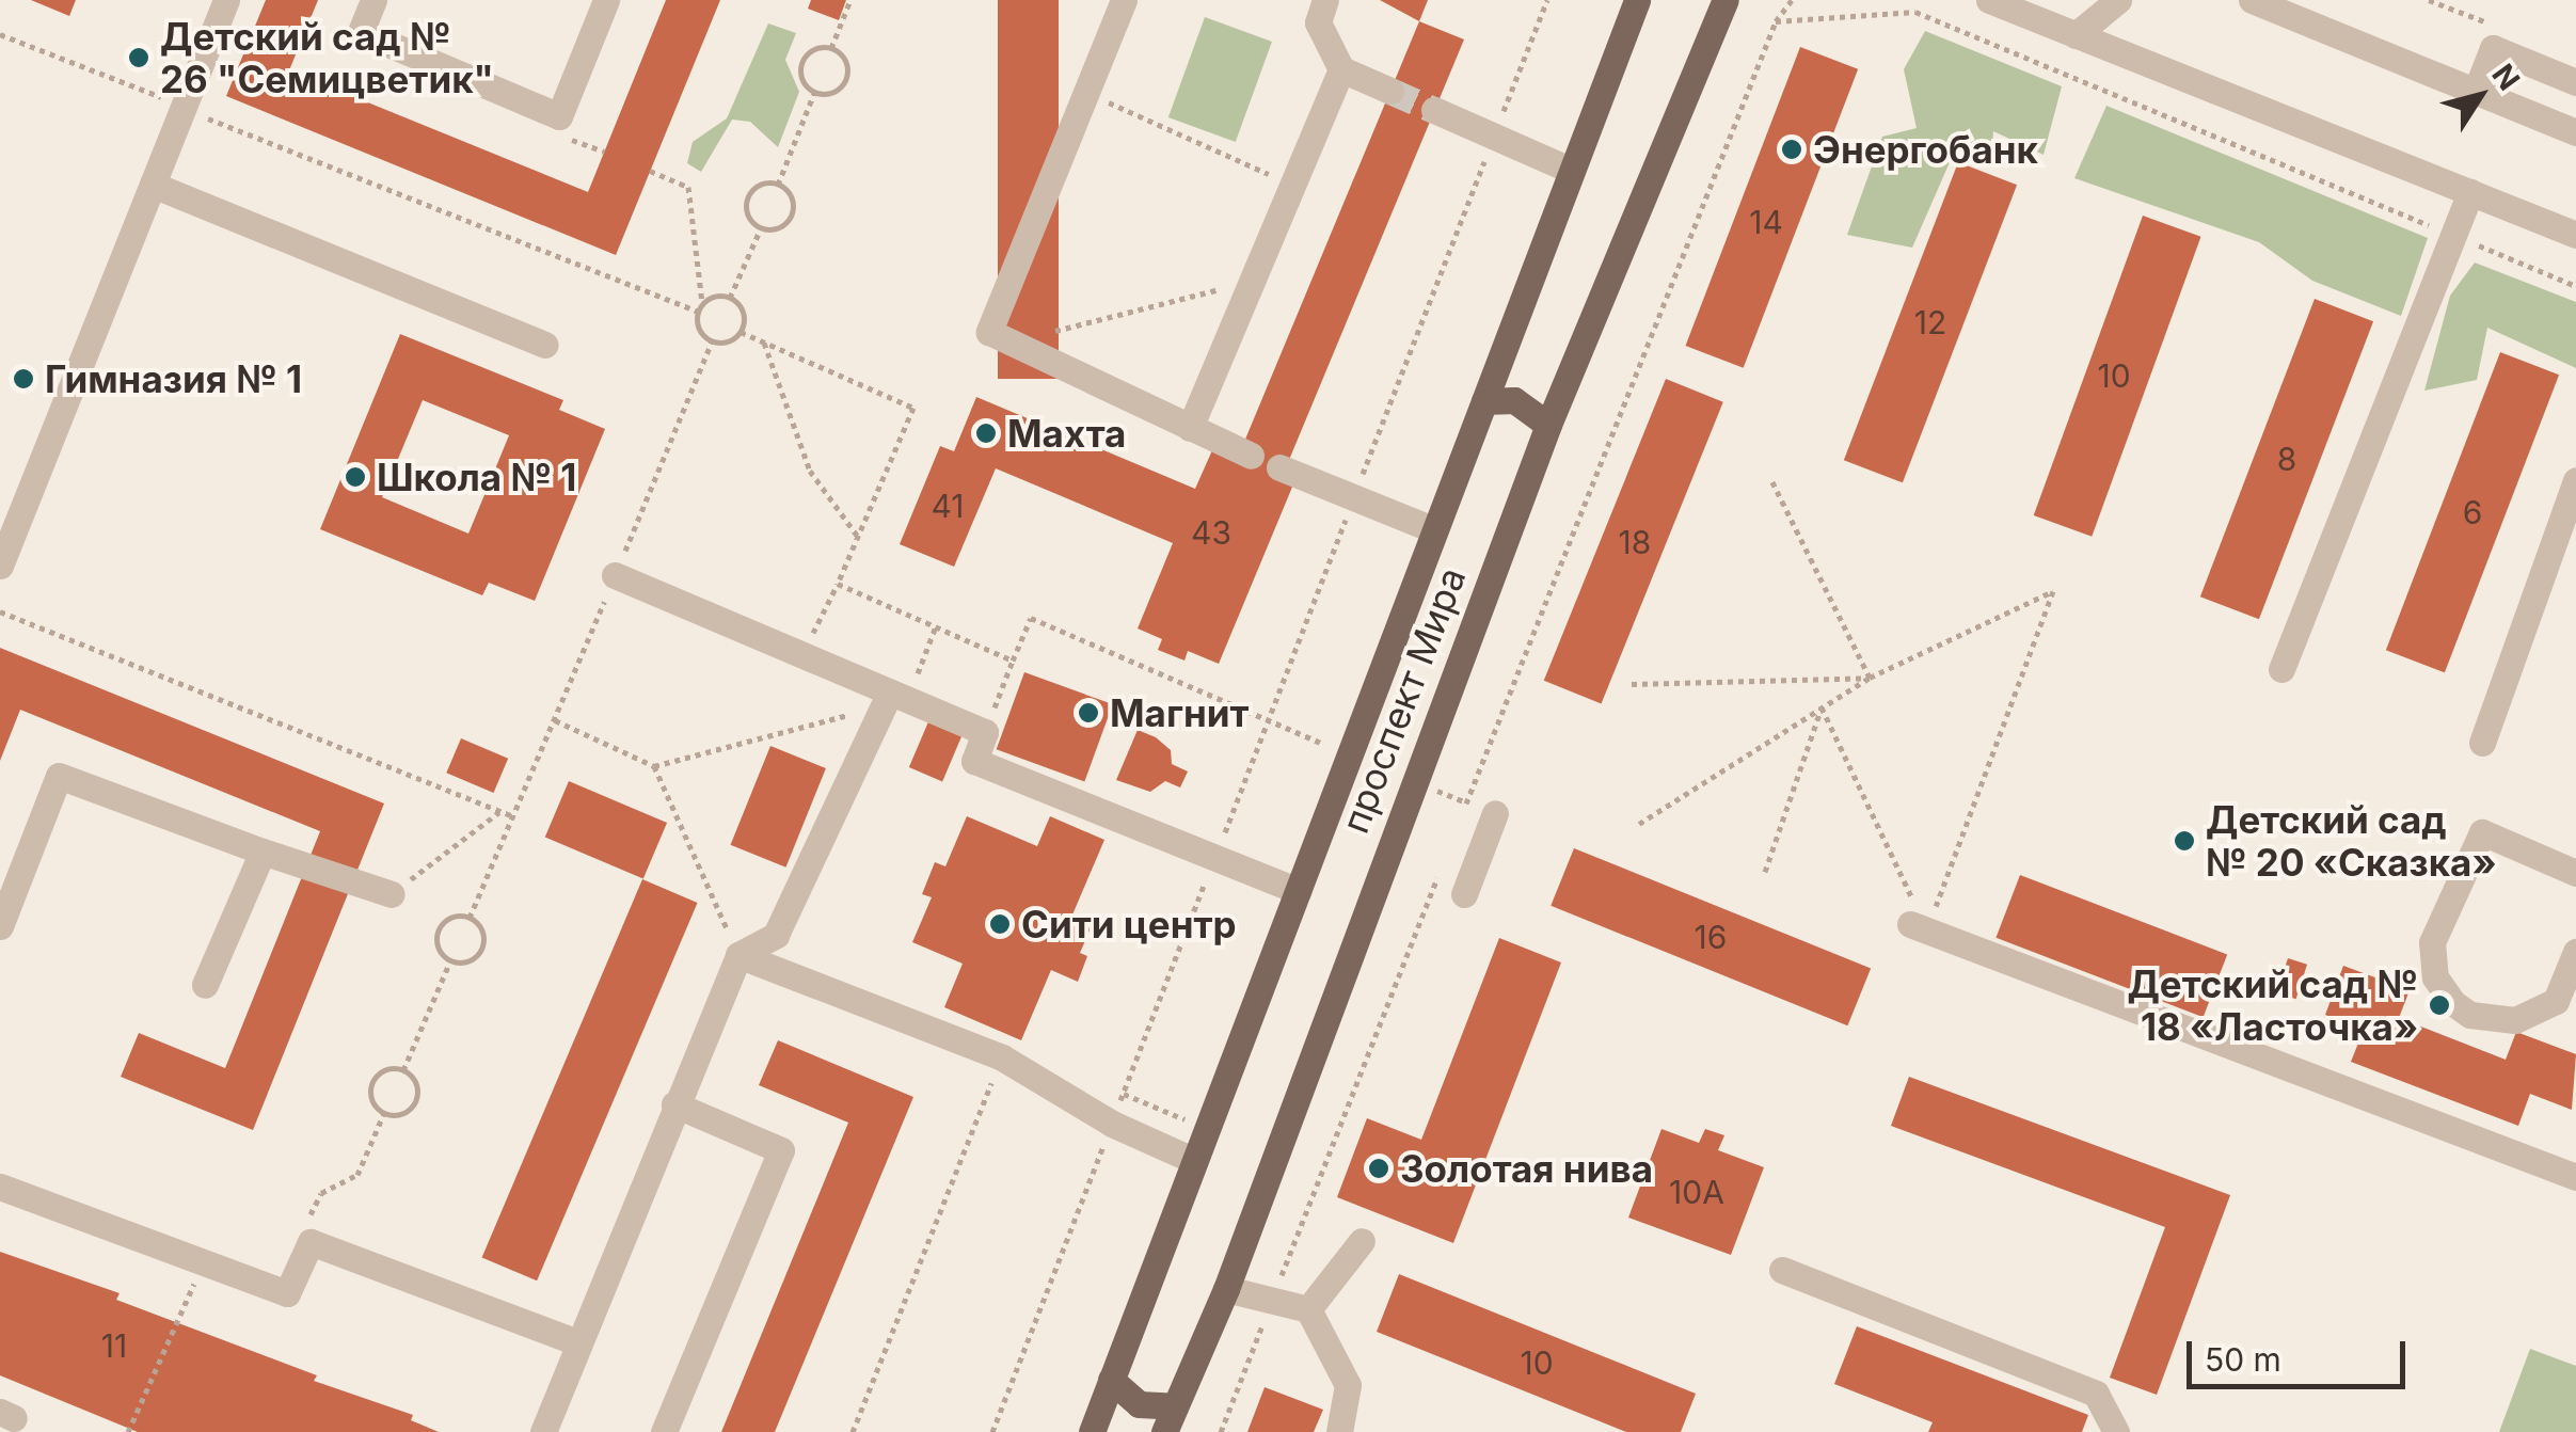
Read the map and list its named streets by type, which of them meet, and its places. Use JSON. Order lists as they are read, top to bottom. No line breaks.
{"streets":{"main road":["проспект Мира"]},"places":["Детский сад № 26 \"Семицветик\"","Энергобанк","Гимназия № 1","Махта","Школа № 1","Магнит","Детский сад № 20 «Сказка»","Сити центр","Детский сад № 18 «Ласточка»","Золотая нива"],"house_numbers":["14","12","10","8","41","6","43","18","16","10А","11","10"],"scale_bar":"50 m","north":"top right"}
